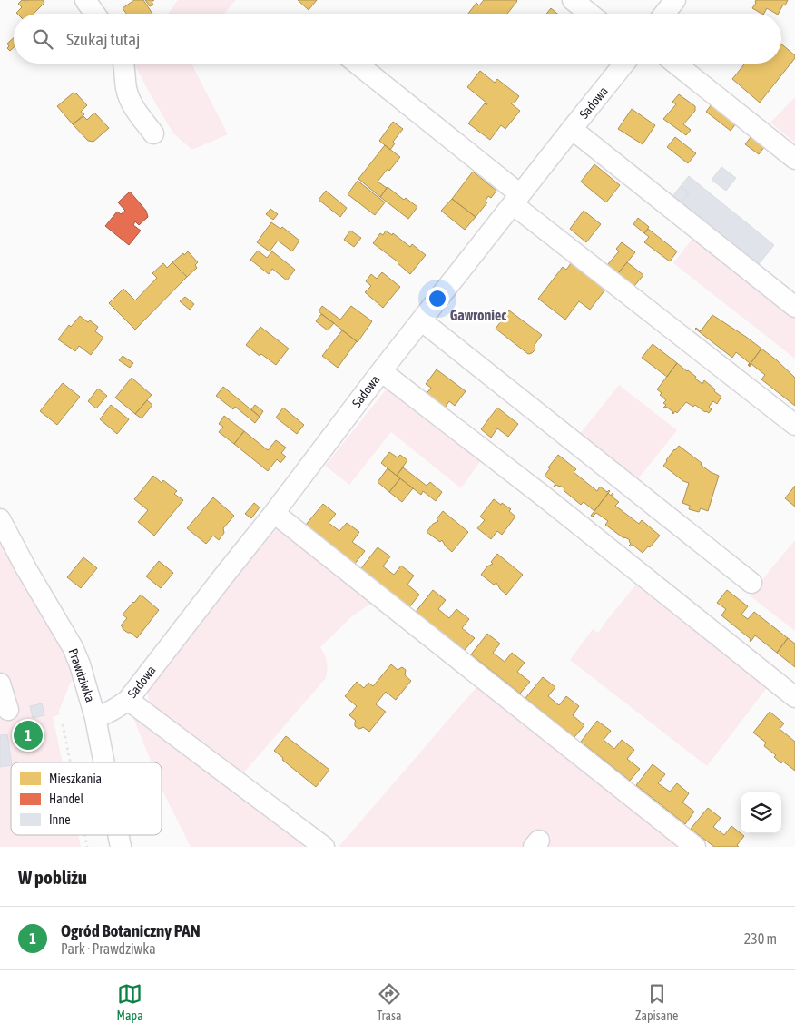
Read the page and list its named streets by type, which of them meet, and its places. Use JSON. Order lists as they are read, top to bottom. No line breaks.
{"streets":{"street":["Sadowa","Prawdziwka"]},"crossings":[["Sadowa","Prawdziwka"]],"districts":["Gawroniec"],"legend":["Mieszkania","Handel","Inne"],"page":{"search":"Szukaj tutaj","pins":"1","heading":"W pobliżu","list":[{"mark":"1","name":"Ogród Botaniczny PAN","note":"Park · Prawdziwka","value":"230 m"}],"nav":["Mapa","Trasa","Zapisane"]}}
